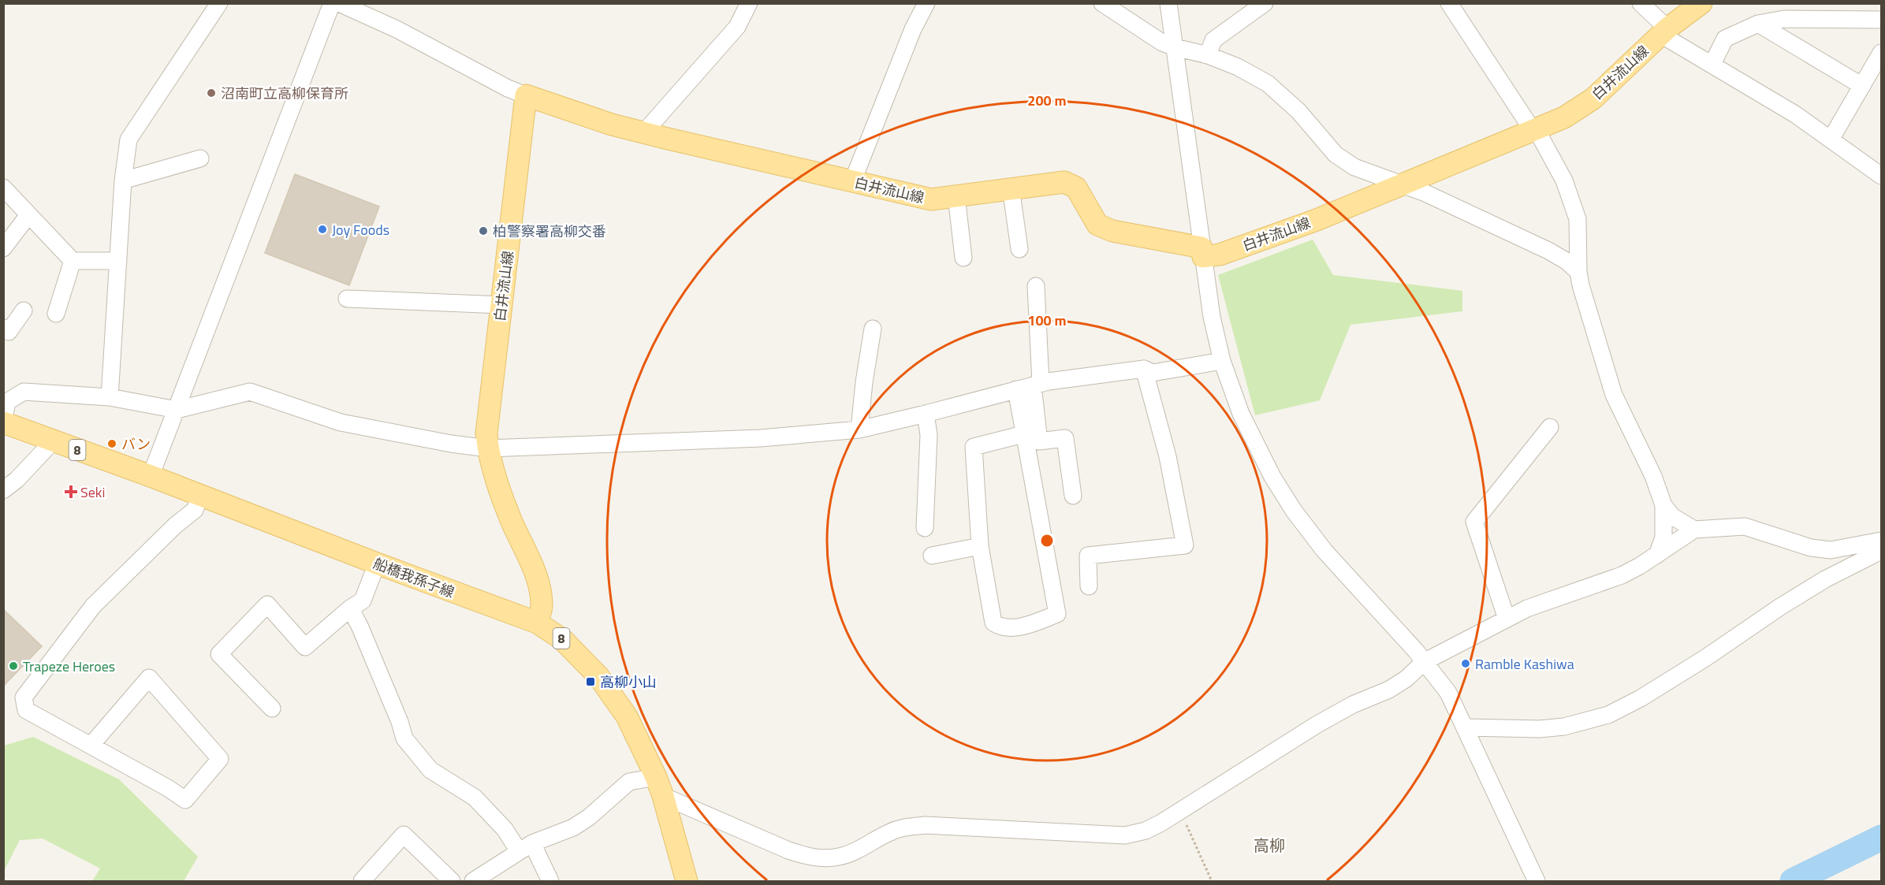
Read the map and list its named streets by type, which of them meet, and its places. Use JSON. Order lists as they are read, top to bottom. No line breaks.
{"streets":{"main road":["白井流山線","8","船橋我孫子線"]},"crossings":[["白井流山線","船橋我孫子線"]],"districts":["高柳"],"places":{"other":["沼南町立高柳保育所","Joy Foods","柏警察署高柳交番","バン","Ramble Kashiwa","Trapeze Heroes"],"health":["Seki"],"transit":["高柳小山"]},"rings":["200 m","100 m"]}
